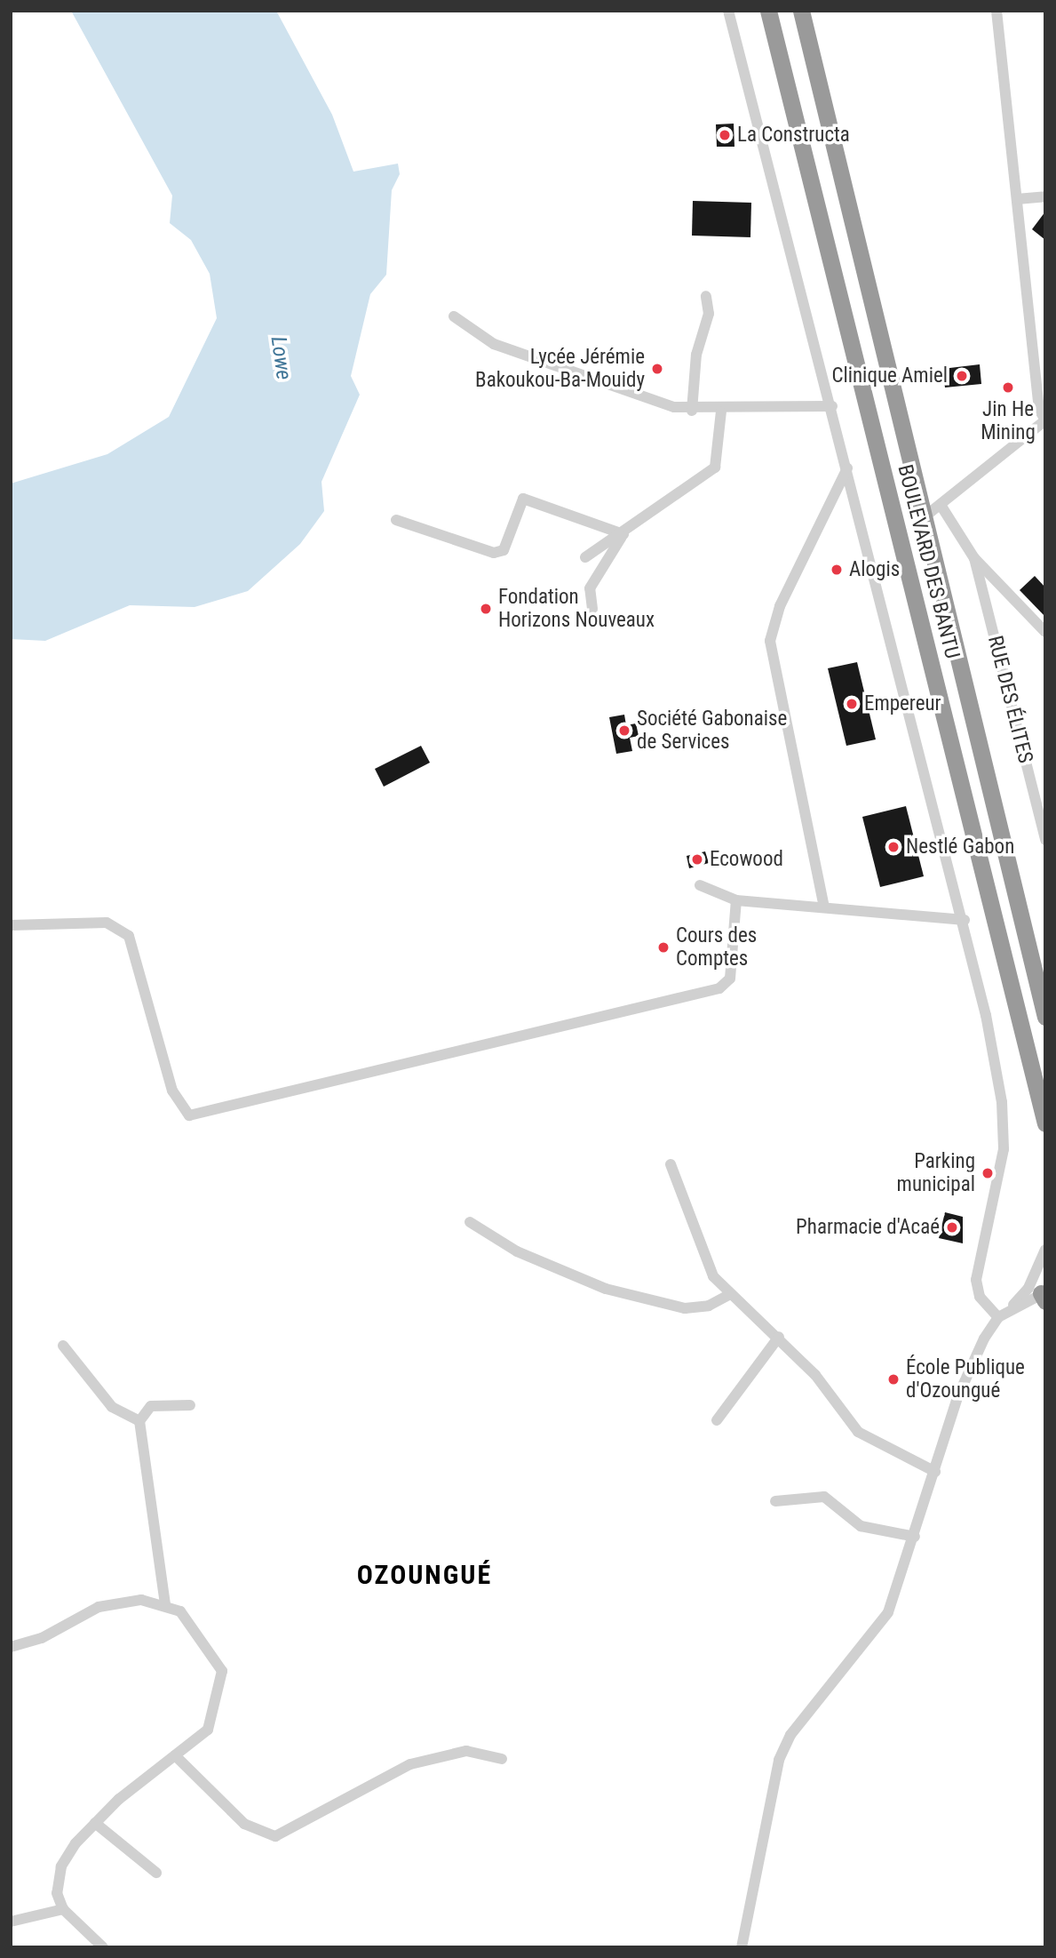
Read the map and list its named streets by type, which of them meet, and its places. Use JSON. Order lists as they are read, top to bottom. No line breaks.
{"streets":{"highway":["BOULEVARD DES BANTU"],"street":["RUE DES ÉLITES"]},"districts":["OZOUNGUÉ"],"water":["Lowe"],"places":["La Constructa","Lycée Jérémie Bakoukou-Ba-Mouidy","Clinique Amiel","Jin He Mining","Alogis","Fondation Horizons Nouveaux","Empereur","Société Gabonaise de Services","Nestlé Gabon","Ecowood","Cours des Comptes","Parking municipal","Pharmacie d'Acaé","École Publique d'Ozoungué"]}
